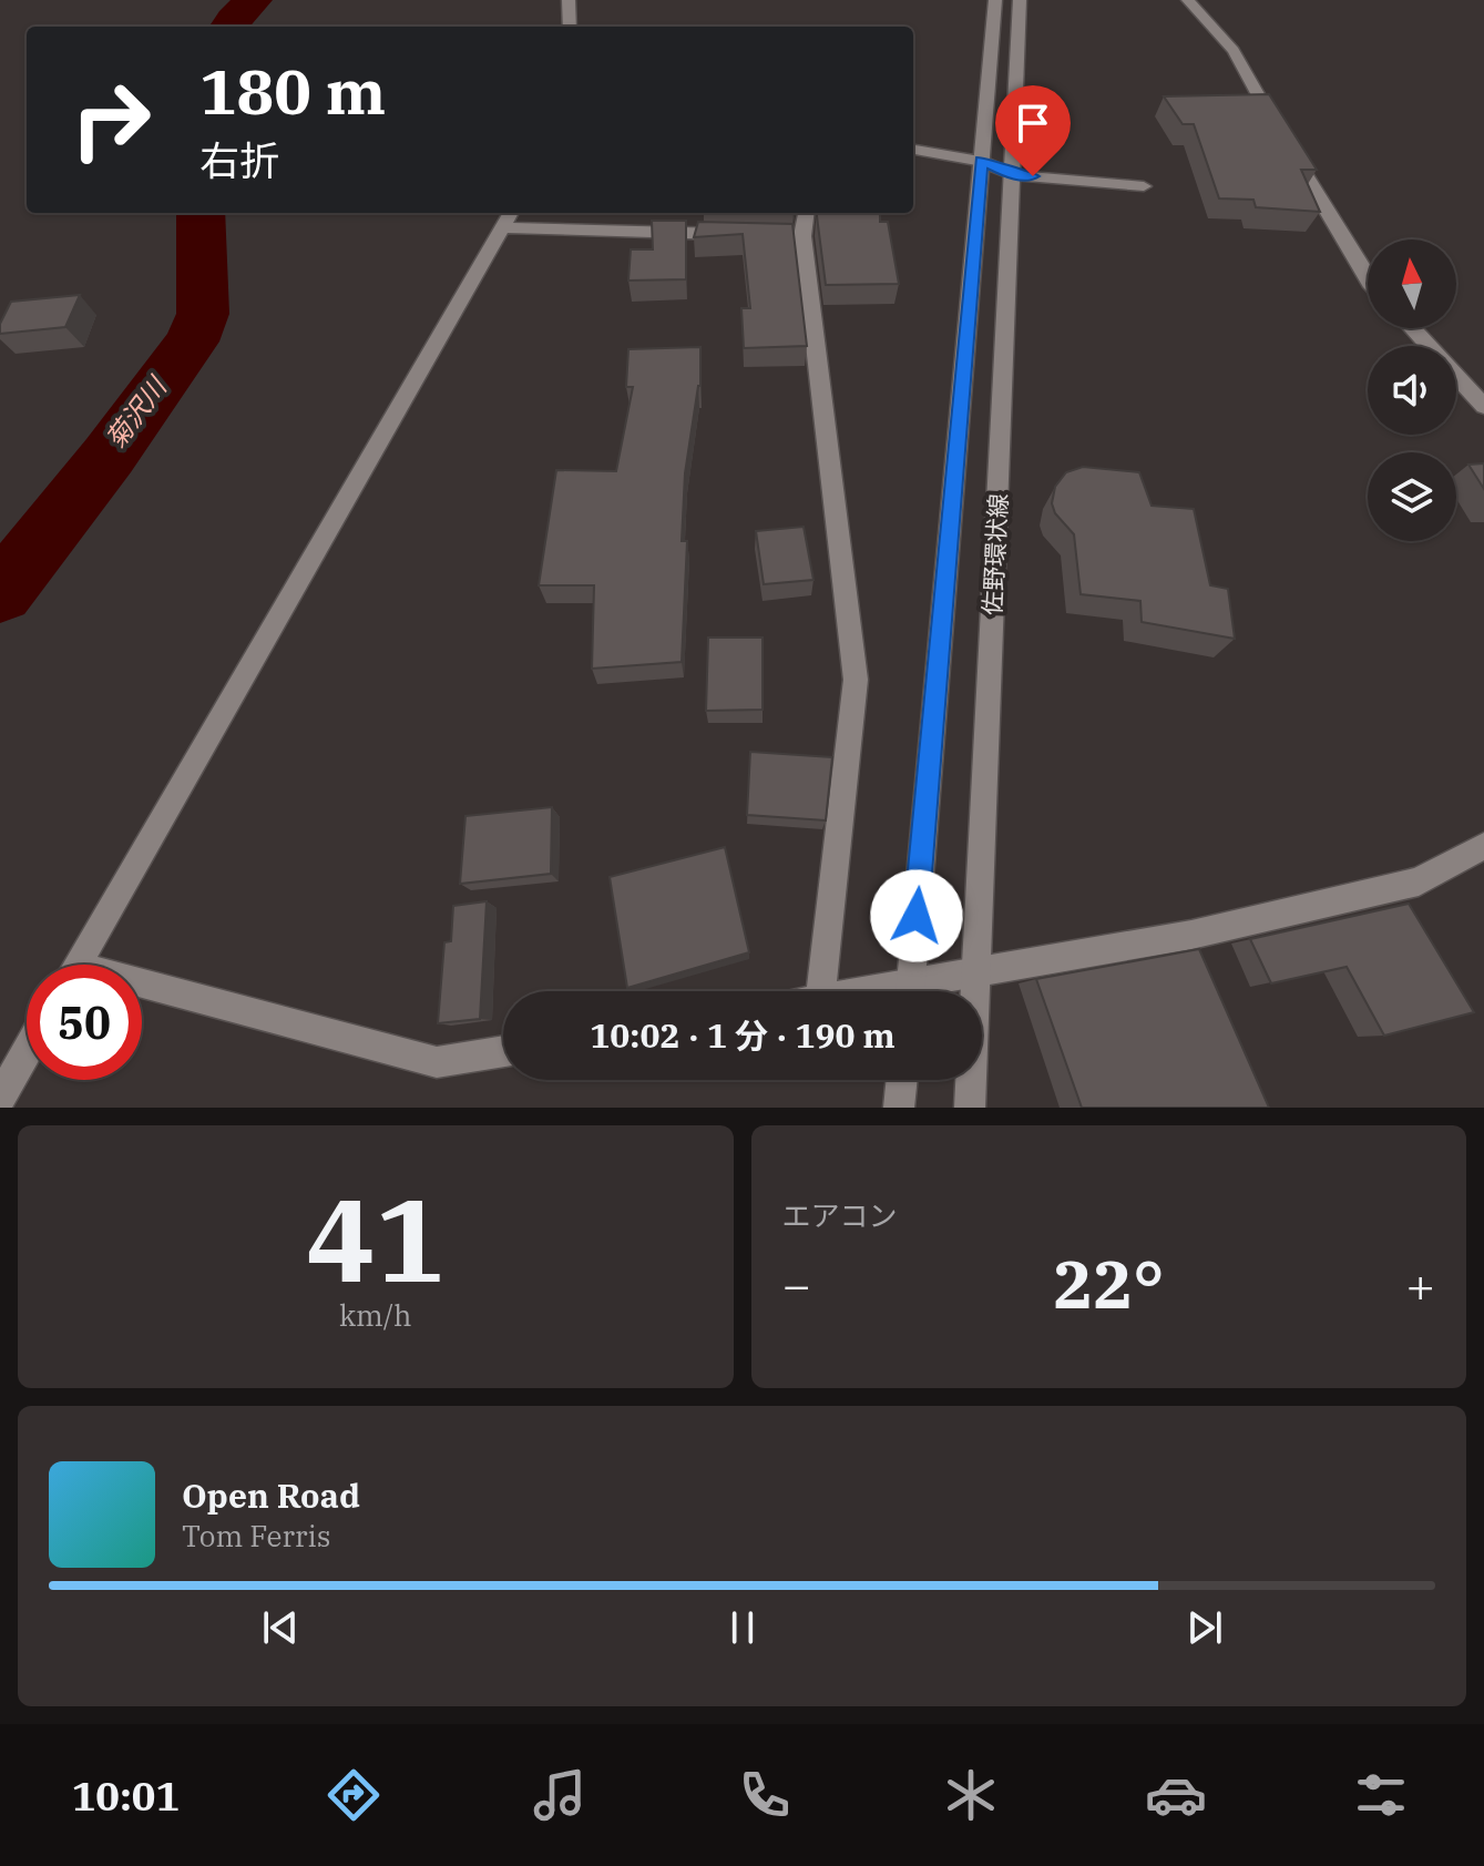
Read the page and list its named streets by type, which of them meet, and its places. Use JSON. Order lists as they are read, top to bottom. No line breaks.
{"streets":{"street":["佐野環状線"]},"water":["菊沢川"],"north":"top","page":{"turn":["180 m","右折"],"limit":"50","trip":"10:02 · 1 分 · 190 m","tile":[["41","km/h"],"エアコン"],"heat":["−","22°","+"],"song":["Open Road","Tom Ferris"],"tabs":"10:01"}}
